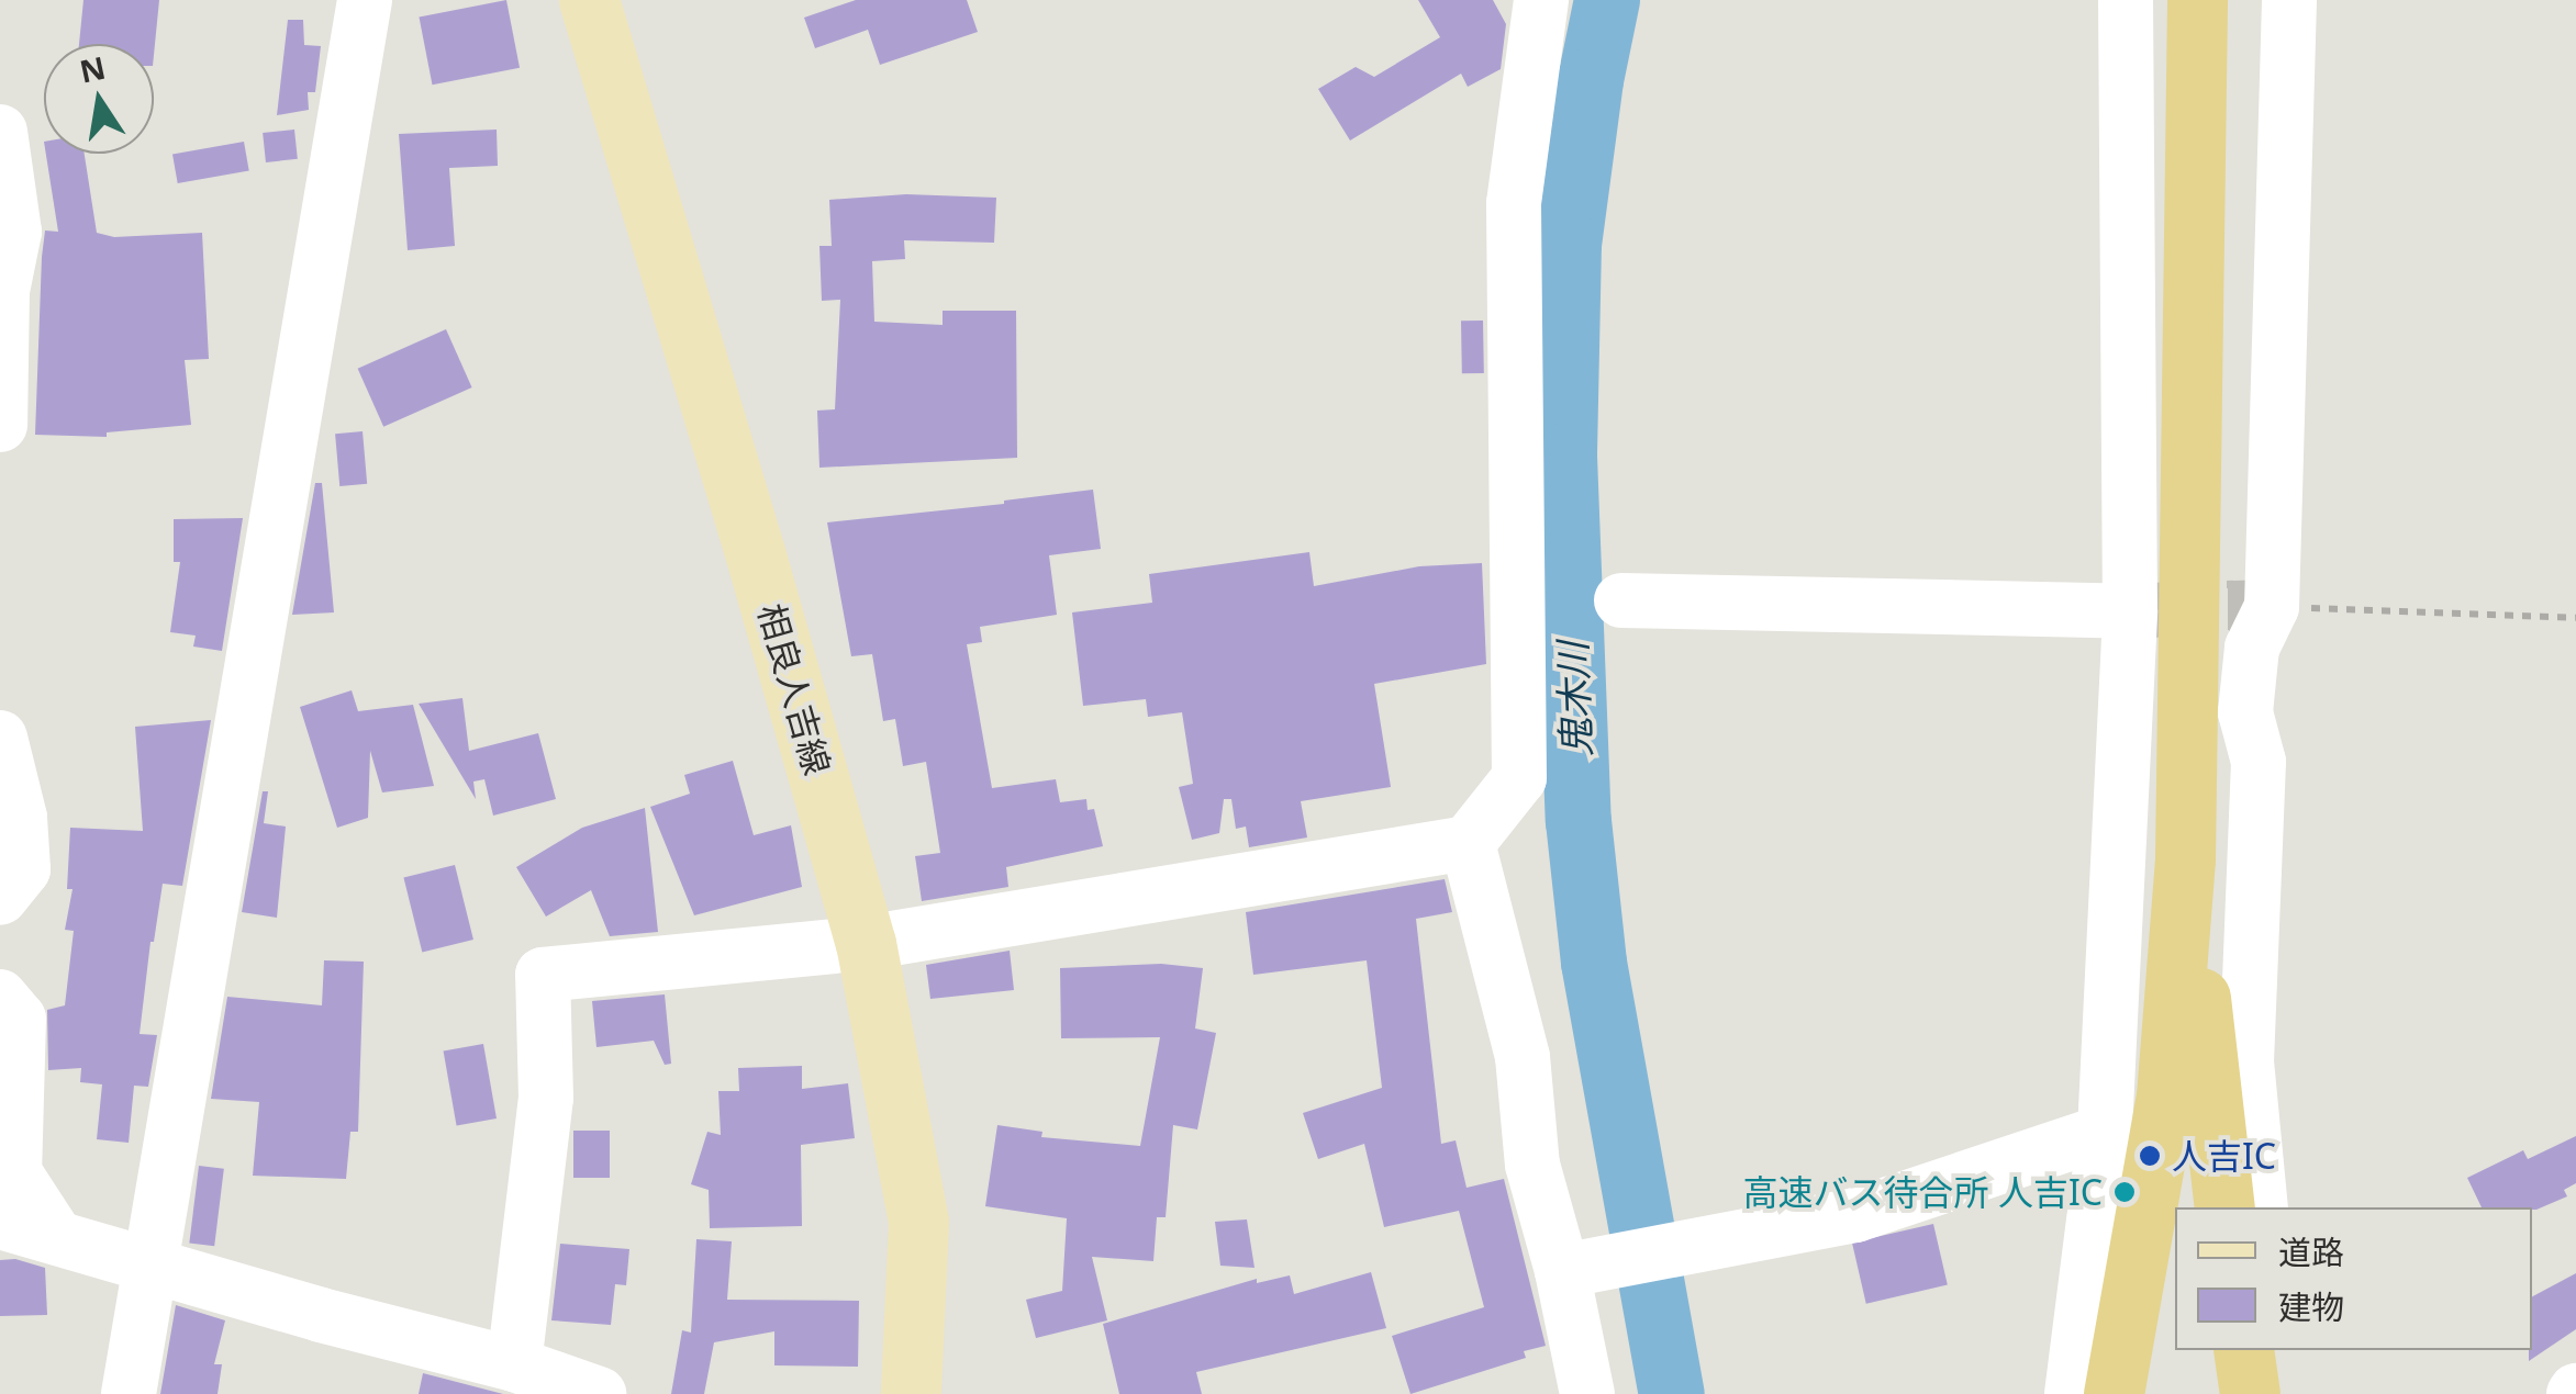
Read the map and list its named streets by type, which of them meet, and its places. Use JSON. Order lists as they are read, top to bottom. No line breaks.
{"streets":{"main road":["相良人吉線"]},"water":["鬼木川"],"places":["人吉IC","高速バス待合所 人吉IC"],"legend":["道路","建物"],"north":"top"}
